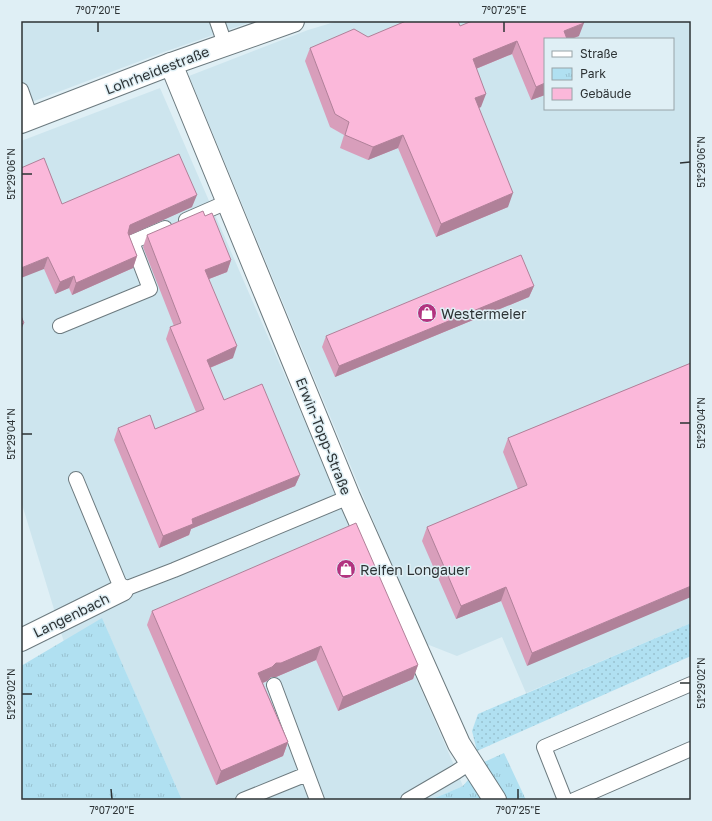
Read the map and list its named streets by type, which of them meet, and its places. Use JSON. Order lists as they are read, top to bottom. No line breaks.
{"streets":{"street":["Lohrheidestraße","Erwin-Topp-Straße","Langenbach"]},"crossings":[["Lohrheidestraße","Erwin-Topp-Straße"]],"places":{"shop":["Westermeier","Reifen Longauer"]},"legend":["Straße","Park","Gebäude"],"coordinates":["7°07'20\"E","7°07'25\"E","51°29'06\"N","51°29'04\"N","51°29'02\"N"]}
